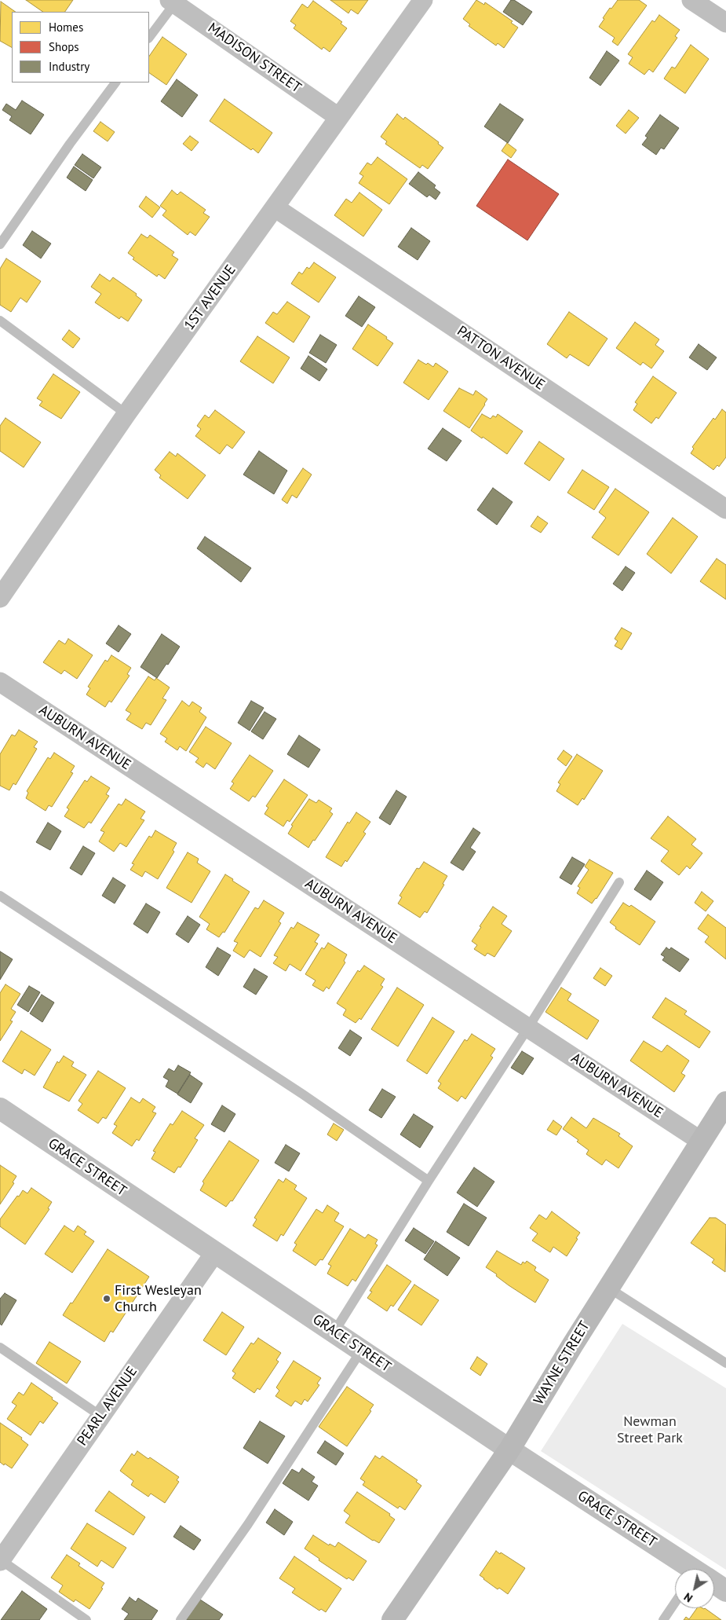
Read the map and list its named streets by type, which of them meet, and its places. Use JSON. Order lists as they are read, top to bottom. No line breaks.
{"streets":{"main road":["WAYNE STREET"],"street":["MADISON STREET","1ST AVENUE","PATTON AVENUE","AUBURN AVENUE","GRACE STREET","PEARL AVENUE"]},"crossings":[["MADISON STREET","1ST AVENUE"],["1ST AVENUE","PATTON AVENUE"],["AUBURN AVENUE","WAYNE STREET"],["GRACE STREET","WAYNE STREET"],["GRACE STREET","PEARL AVENUE"]],"parks":["Newman Street Park"],"places":["First Wesleyan Church"],"legend":["Homes","Shops","Industry"],"north":"bottom left"}
